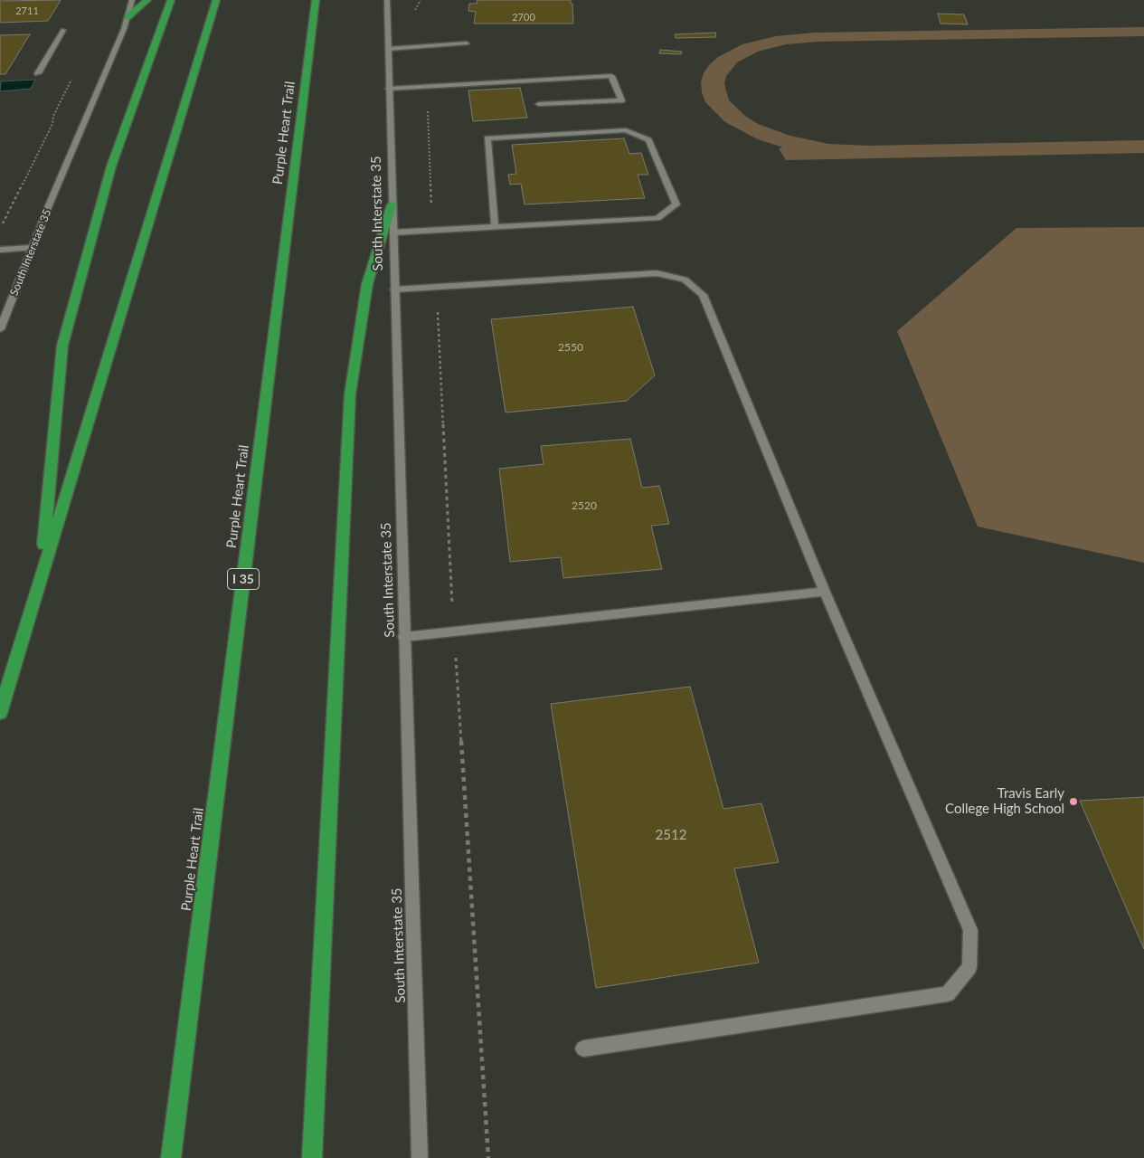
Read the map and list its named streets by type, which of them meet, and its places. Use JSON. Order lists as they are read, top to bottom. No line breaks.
{"streets":{"highway":["Purple Heart Trail","I 35"],"main road":["South Interstate 35"]},"places":["Travis Early College High School"],"house_numbers":["2711","2700","2550","2520","2512"]}
